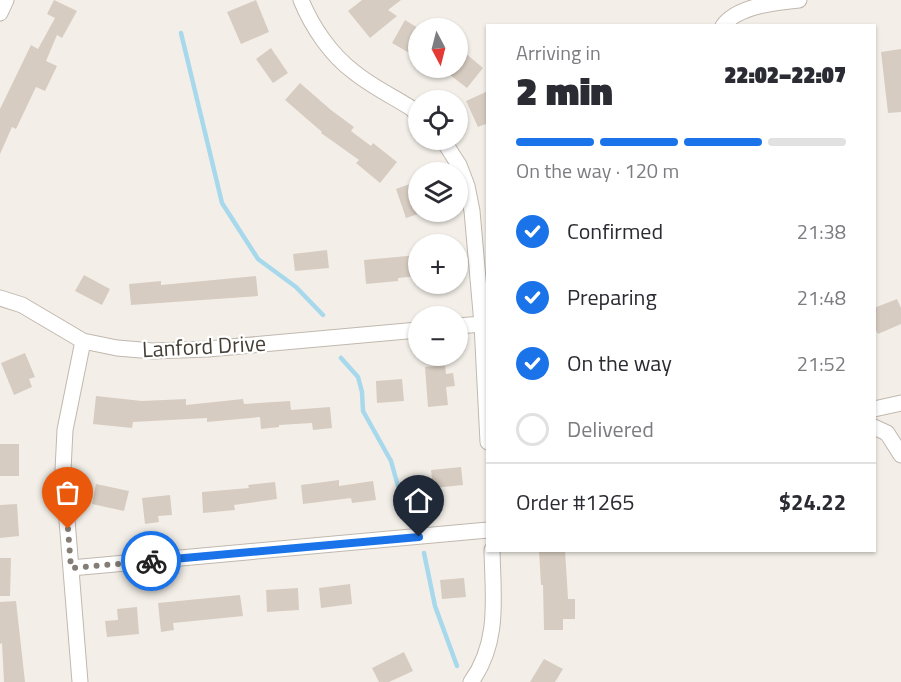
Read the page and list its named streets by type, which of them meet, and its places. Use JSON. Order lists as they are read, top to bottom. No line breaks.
{"streets":{"street":["Lanford Drive"]},"north":"bottom","page":{"map_buttons":["+","−"],"heading":["2 min","Arriving in","22:02–22:07"],"panel":["Order #1265","$24.22"],"bar":"On the way · 120 m","list":[["Confirmed","21:38"],["Preparing","21:48"],["On the way","21:52"],"Delivered"]}}
